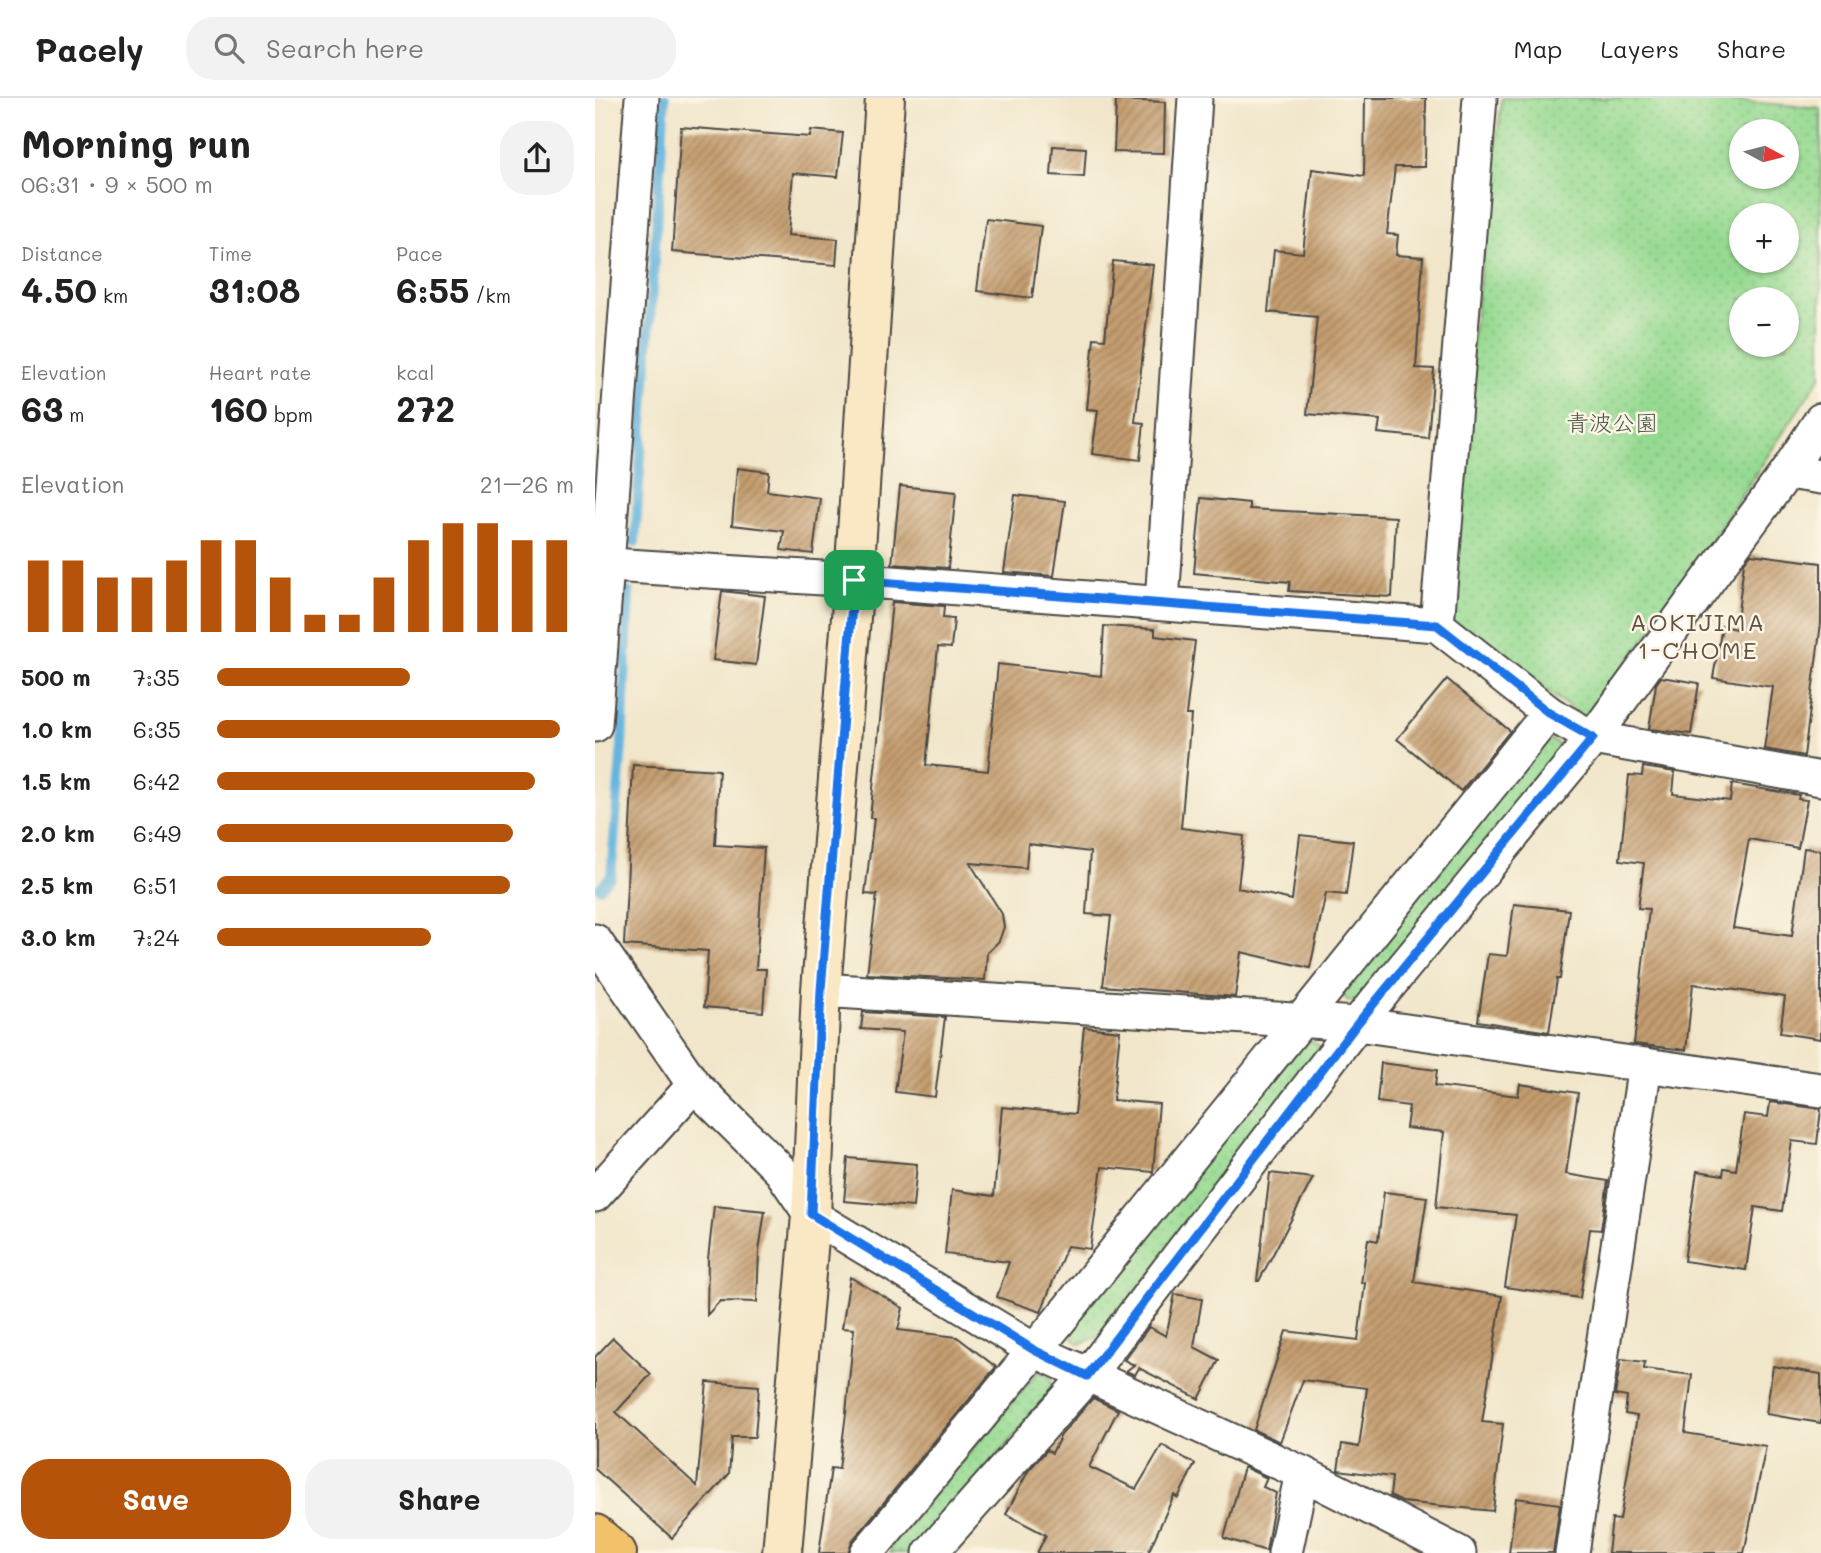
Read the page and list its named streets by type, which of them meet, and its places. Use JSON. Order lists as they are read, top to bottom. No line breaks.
{"districts":["AOKIJIMA 1-CHOME"],"parks":["青波公園"],"north":"right","page":{"header":"Pacely","search":"Search here","nav":["Map","Layers","Share"],"heading":["Morning run","06:31 · 9 × 500 m"],"map_buttons":["+","−"],"stats":[["Distance","4.50 km"],["Time","31:08"],["Pace","6:55 /km"],["Elevation","63 m"],["Heart rate","160 bpm"],["kcal","272"]],"chart":["Elevation","21–26 m"],"list":[{"name":"500 m","note":"7:35"},{"name":"1.0 km","note":"6:35"},{"name":"1.5 km","note":"6:42"},{"name":"2.0 km","note":"6:49"},{"name":"2.5 km","note":"6:51"},{"name":"3.0 km","note":"7:24"}],"buttons":["Save","Share"]}}
